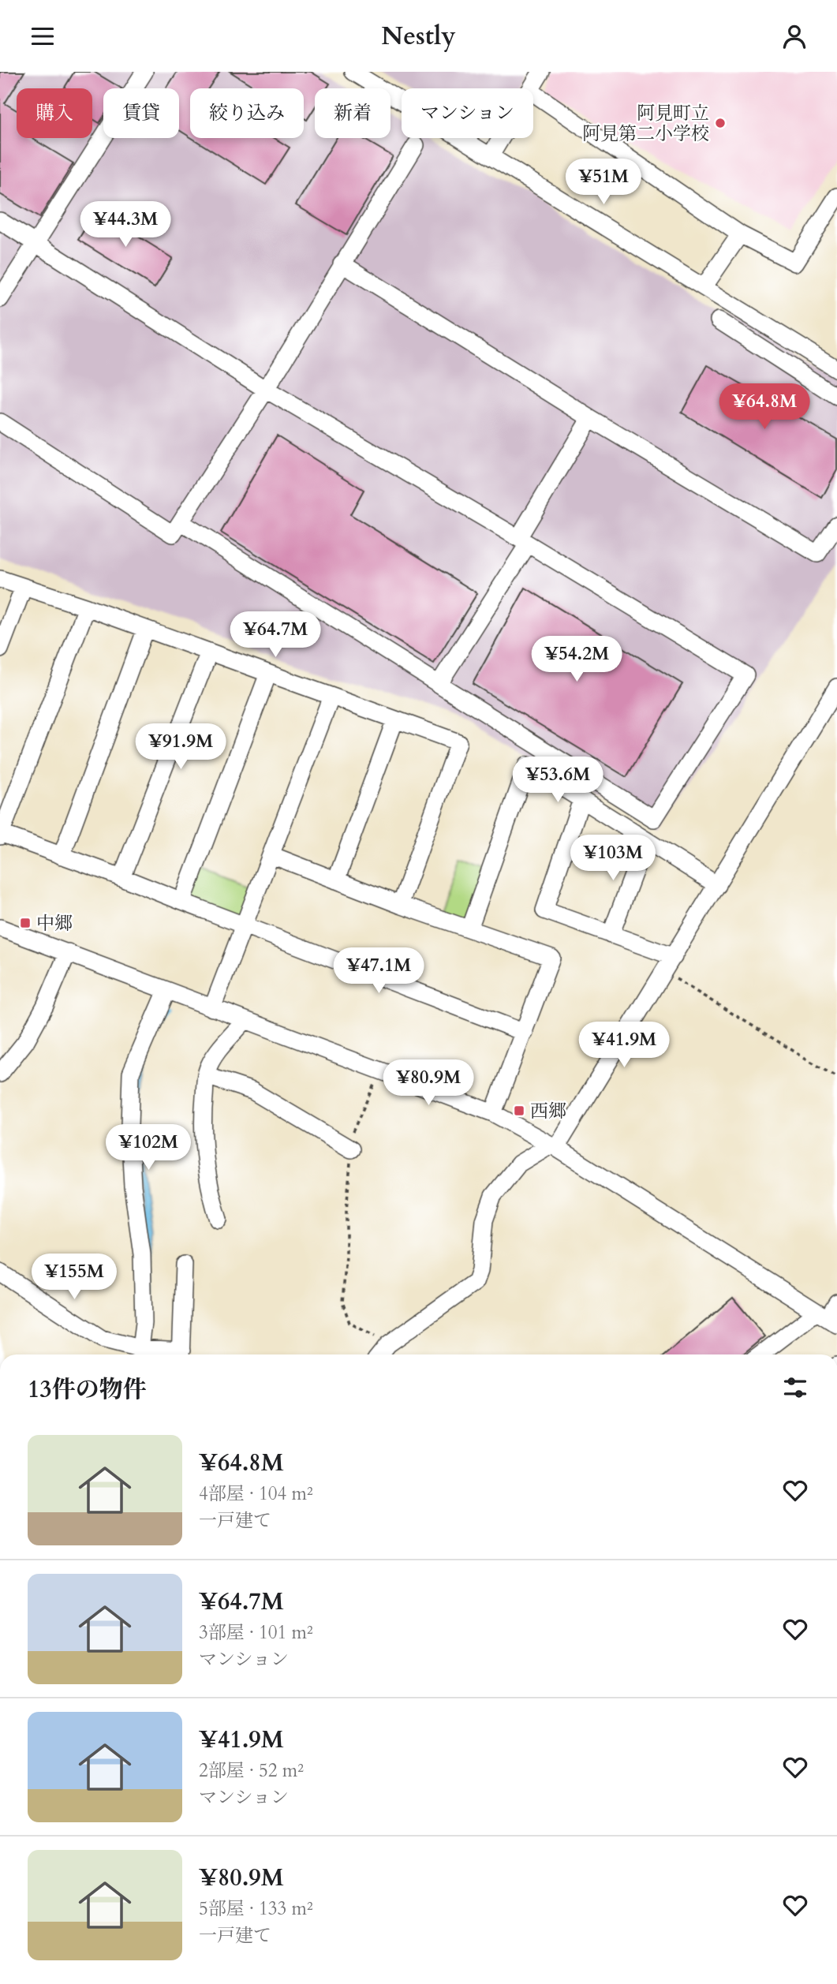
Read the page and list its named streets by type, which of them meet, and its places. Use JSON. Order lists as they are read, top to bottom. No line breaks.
{"places":{"other":["阿見町立 阿見第二小学校"],"transit":["中郷","西郷"]},"page":{"header":"Nestly","chip":["購入","賃貸","絞り込み","新着","マンション"],"price":["¥51M","¥44.3M","¥64.8M","¥64.7M","¥54.2M","¥91.9M","¥53.6M","¥103M","¥47.1M","¥41.9M","¥80.9M","¥102M","¥155M"],"heading":"13件の物件","list":[{"name":"¥64.8M","note":"4部屋 · 104 m² · 一戸建て"},{"name":"¥64.7M","note":"3部屋 · 101 m² · マンション"},{"name":"¥41.9M","note":"2部屋 · 52 m² · マンション"},{"name":"¥80.9M","note":"5部屋 · 133 m² · 一戸建て"}]}}
